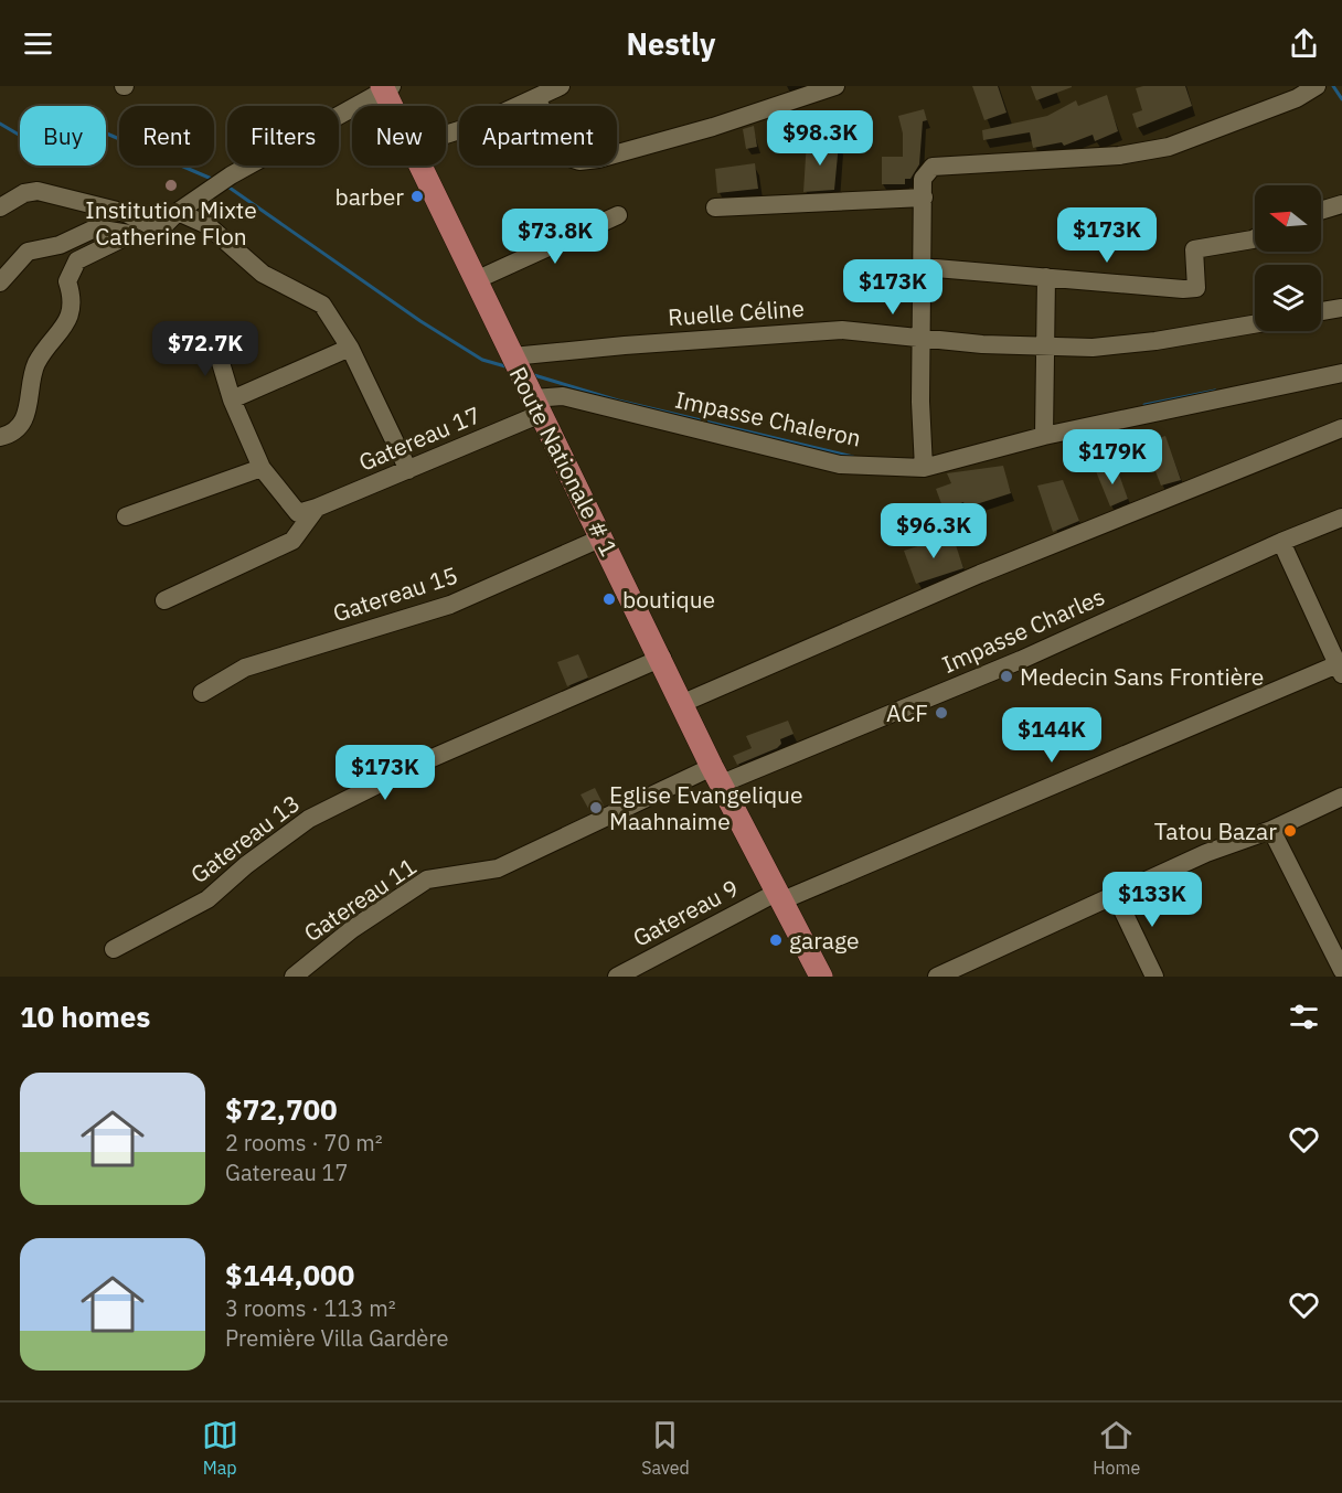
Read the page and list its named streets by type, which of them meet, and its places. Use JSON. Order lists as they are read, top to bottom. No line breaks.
{"streets":{"main road":["Route Nationale # 1"],"street":["Ruelle Céline","Impasse Chaleron","Gatereau 17","Gatereau 15","Impasse Charles","Gatereau 13","Gatereau 11","Gatereau 9"]},"crossings":[["Ruelle Céline","Route Nationale # 1"],["Impasse Chaleron","Gatereau 17"],["Impasse Chaleron","Route Nationale # 1"],["Gatereau 17","Route Nationale # 1"],["Route Nationale # 1","Gatereau 15"],["Route Nationale # 1","Impasse Charles"],["Route Nationale # 1","Gatereau 13"],["Route Nationale # 1","Gatereau 11"],["Route Nationale # 1","Gatereau 9"],["Impasse Charles","Gatereau 11"]],"places":["Institution Mixte Catherine Flon","barber","boutique","Medecin Sans Frontière","ACF","Eglise Evangelique Maahnaime","Tatou Bazar","garage"],"north":"left","page":{"header":"Nestly","chip":["Buy","Rent","Filters","New","Apartment"],"price":["$98.3K","$173K","$73.8K","$173K","$72.7K","$179K","$96.3K","$144K","$173K","$133K"],"heading":"10 homes","list":[{"name":"$72,700","note":"2 rooms · 70 m² · Gatereau 17"},{"name":"$144,000","note":"3 rooms · 113 m² · Première Villa Gardère"}],"tabs":["Map","Saved","Home"]}}
